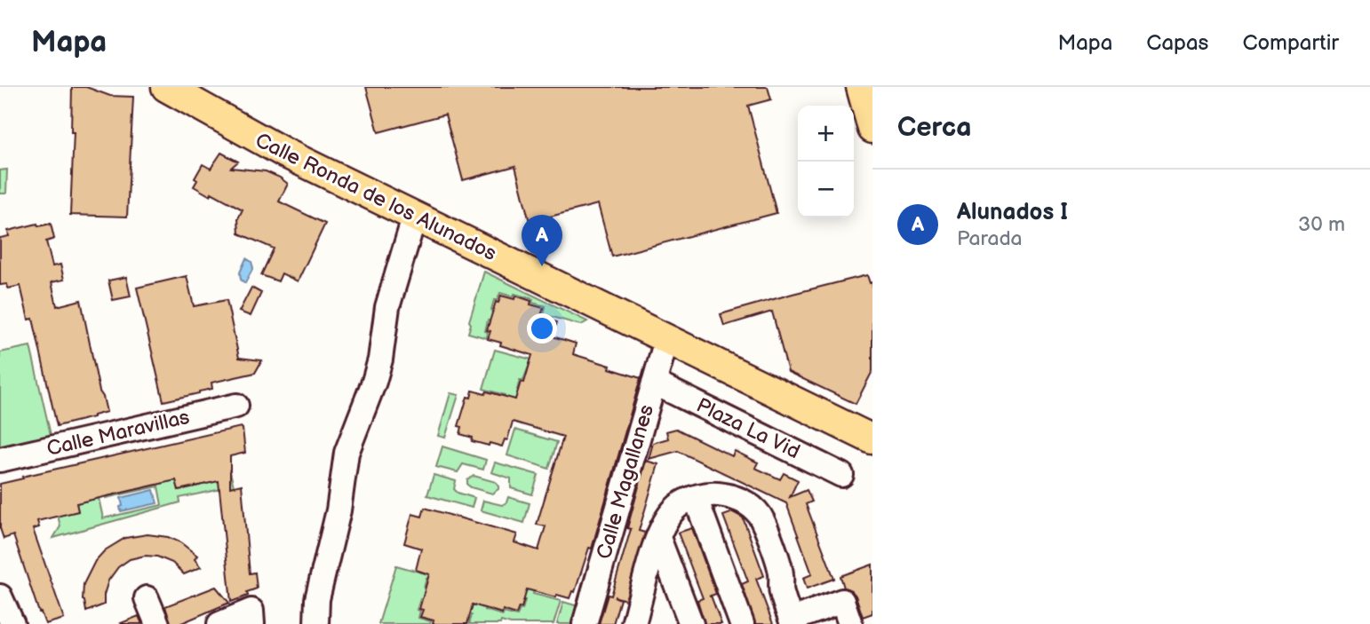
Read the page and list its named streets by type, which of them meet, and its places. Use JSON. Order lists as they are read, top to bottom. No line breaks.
{"streets":{"main road":["Calle Ronda de los Alunados"],"street":["Plaza La Vid","Calle Maravillas","Calle Magallanes"]},"crossings":[["Calle Ronda de los Alunados","Calle Magallanes"],["Plaza La Vid","Calle Magallanes"]],"page":{"header":"Mapa","nav":["Mapa","Capas","Compartir"],"heading":"Cerca","map_buttons":["+","−"],"list":[{"mark":"A","name":"Alunados I","note":"Parada","value":"30 m"}],"pins":"A"}}
